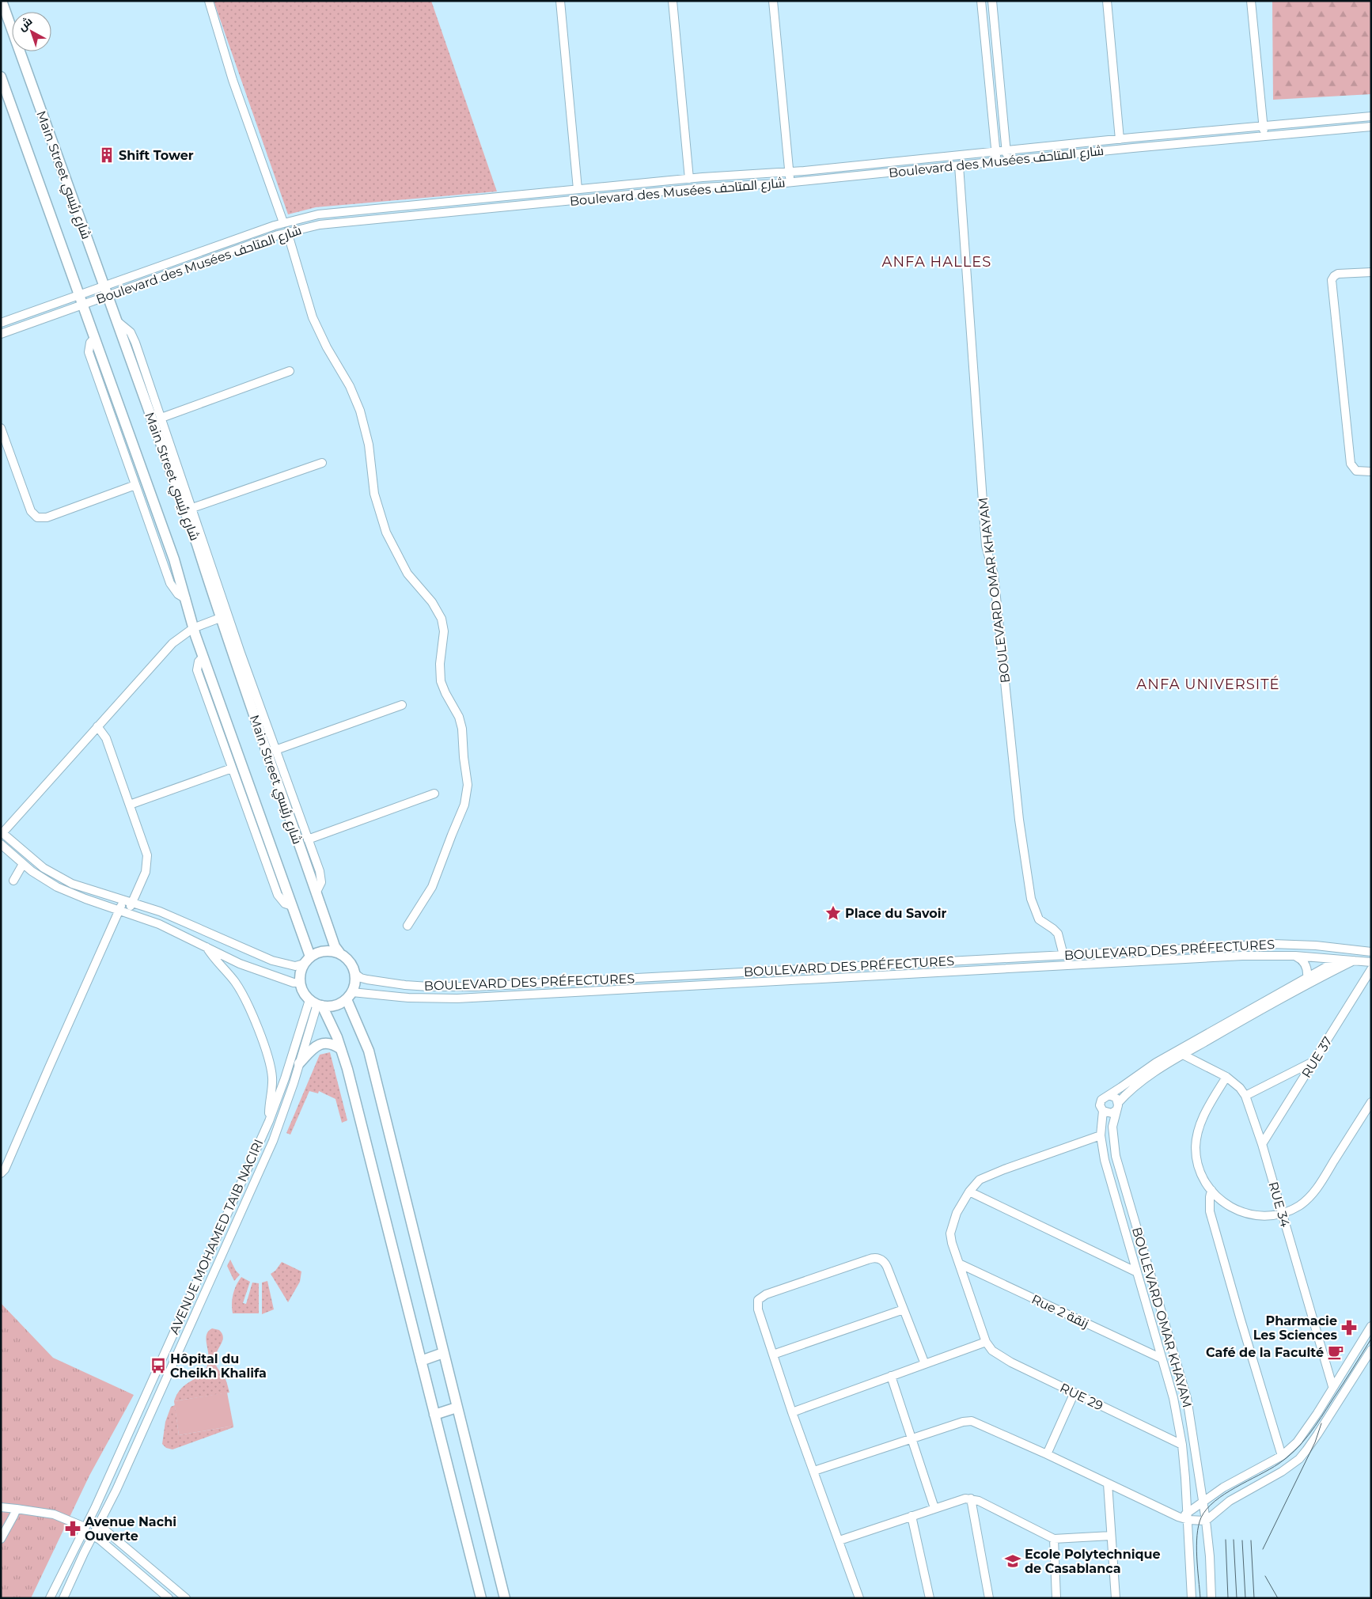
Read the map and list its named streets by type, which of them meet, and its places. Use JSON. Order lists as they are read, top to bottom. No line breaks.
{"streets":{"main road":["Main Street شارع رئيسي"],"street":["Boulevard des Musées شارع المتاحف","BOULEVARD OMAR KHAYAM","BOULEVARD DES PRÉFECTURES","RUE 37","RUE 34","AVENUE MOHAMED TAIB NACIRI","Rue 2 زنقة","RUE 29"]},"crossings":[["Boulevard des Musées شارع المتاحف","Main Street شارع رئيسي"],["Boulevard des Musées شارع المتاحف","BOULEVARD OMAR KHAYAM"],["Main Street شارع رئيسي","BOULEVARD DES PRÉFECTURES"],["Main Street شارع رئيسي","AVENUE MOHAMED TAIB NACIRI"],["BOULEVARD OMAR KHAYAM","BOULEVARD DES PRÉFECTURES"],["BOULEVARD OMAR KHAYAM","Rue 2 زنقة"],["BOULEVARD OMAR KHAYAM","RUE 29"],["BOULEVARD DES PRÉFECTURES","RUE 34"],["BOULEVARD DES PRÉFECTURES","AVENUE MOHAMED TAIB NACIRI"],["RUE 37","RUE 34"]],"districts":["ANFA HALLES","ANFA UNIVERSITÉ"],"places":{"building":["Shift Tower"],"place":["Place du Savoir"],"pharmacy":["Pharmacie Les Sciences","Avenue Nachi Ouverte"],"cafe":["Café de la Faculté"],"bus stop":["Hôpital du Cheikh Khalifa"],"school or university":["Ecole Polytechnique de Casablanca"]},"north":"top left"}
